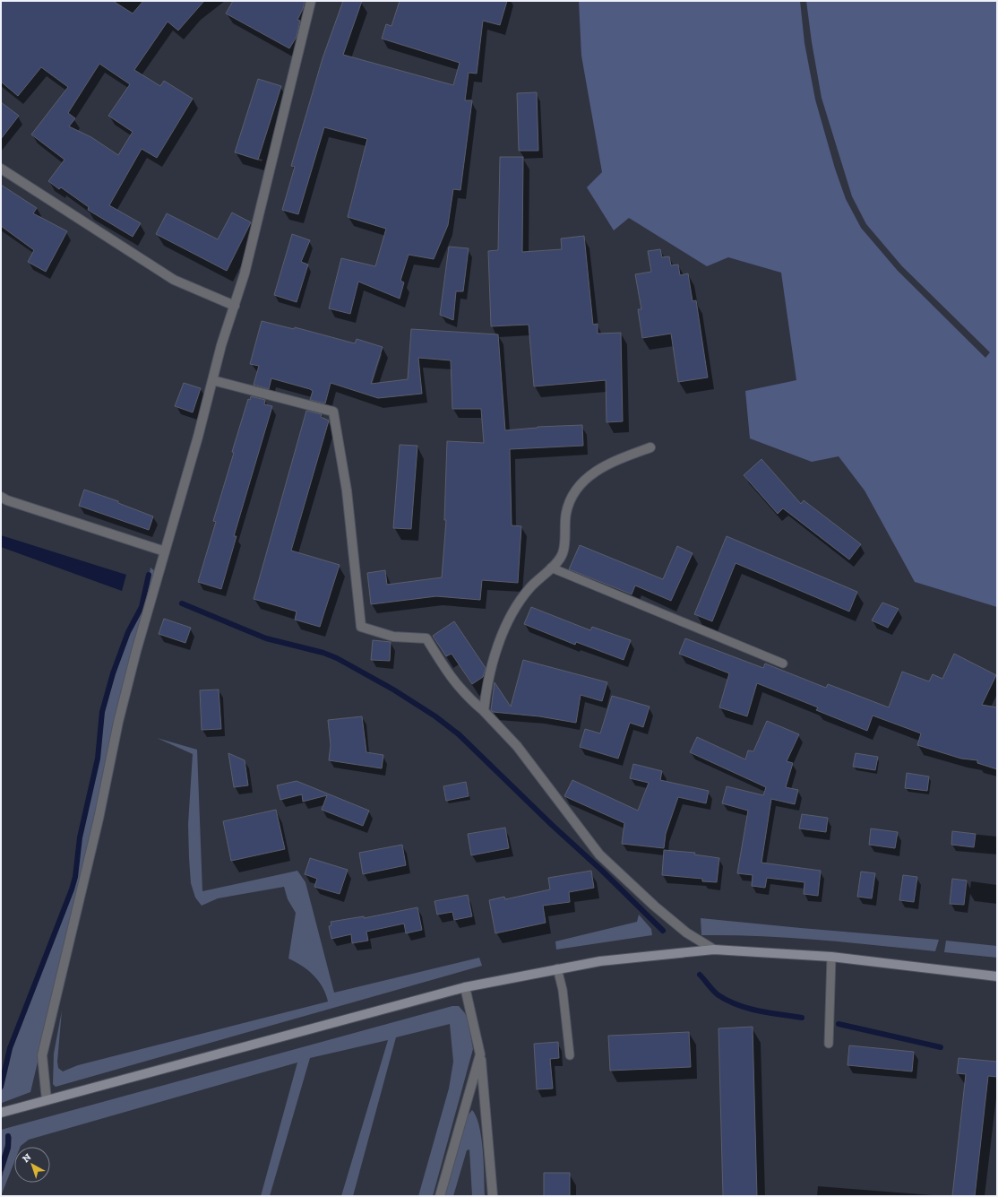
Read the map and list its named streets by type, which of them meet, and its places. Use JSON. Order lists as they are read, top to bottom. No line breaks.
{"north":"top left"}
